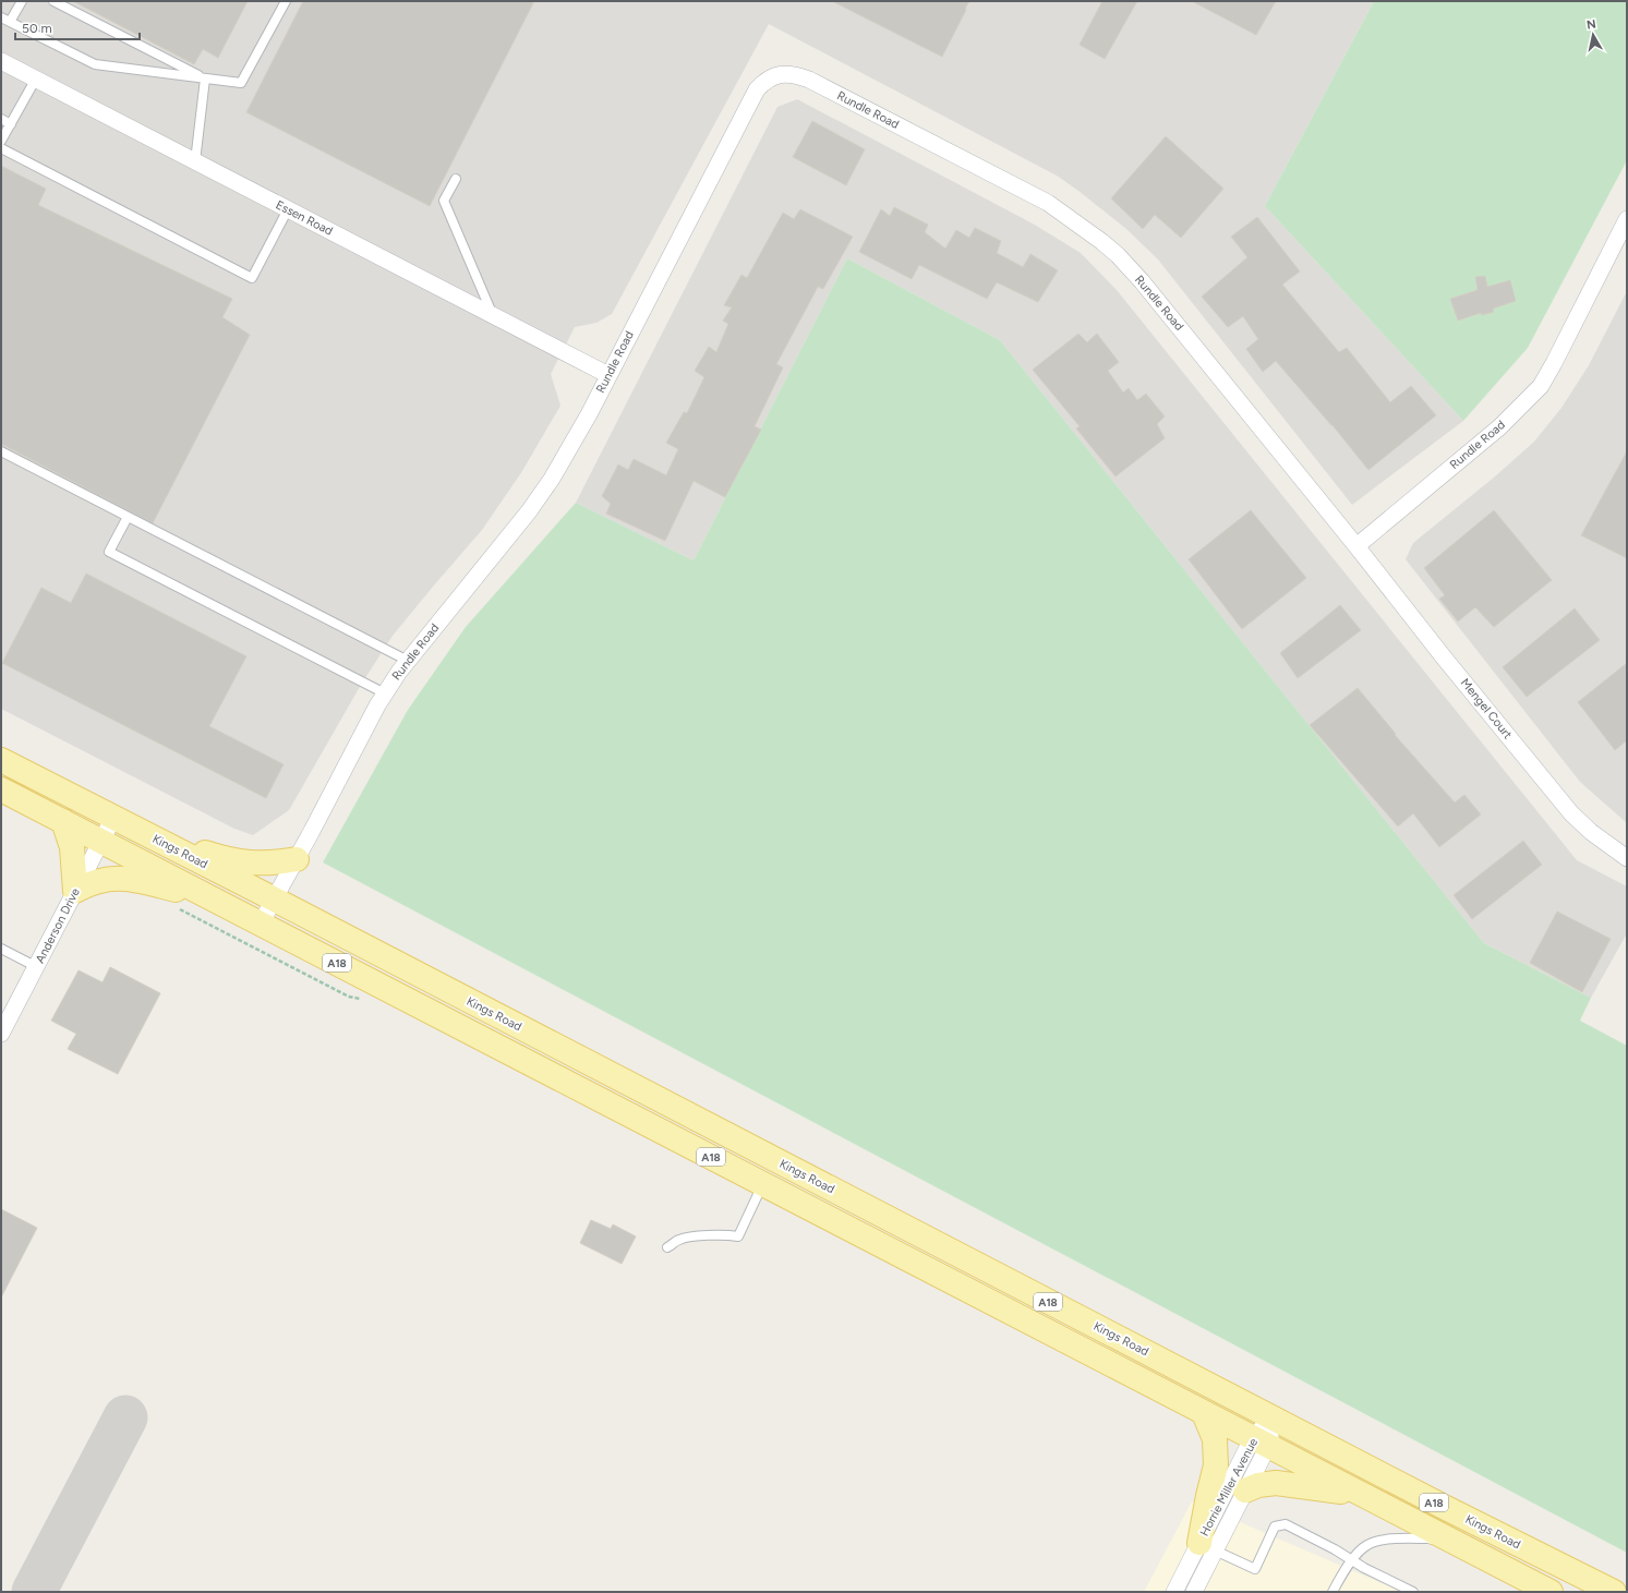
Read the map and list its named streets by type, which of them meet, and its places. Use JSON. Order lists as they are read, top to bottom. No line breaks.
{"streets":{"main road":["Kings Road","A18"],"street":["Rundle Road","Essen Road","Mengel Court","Anderson Drive","Horrie Miller Avenue"]},"crossings":[["Rundle Road","Essen Road"],["Rundle Road","Mengel Court"],["Rundle Road","Kings Road"],["Rundle Road","A18"],["Kings Road","Anderson Drive"],["Kings Road","Horrie Miller Avenue"],["Anderson Drive","A18"],["A18","Horrie Miller Avenue"]],"scale_bar":"50 m","north":"top"}
